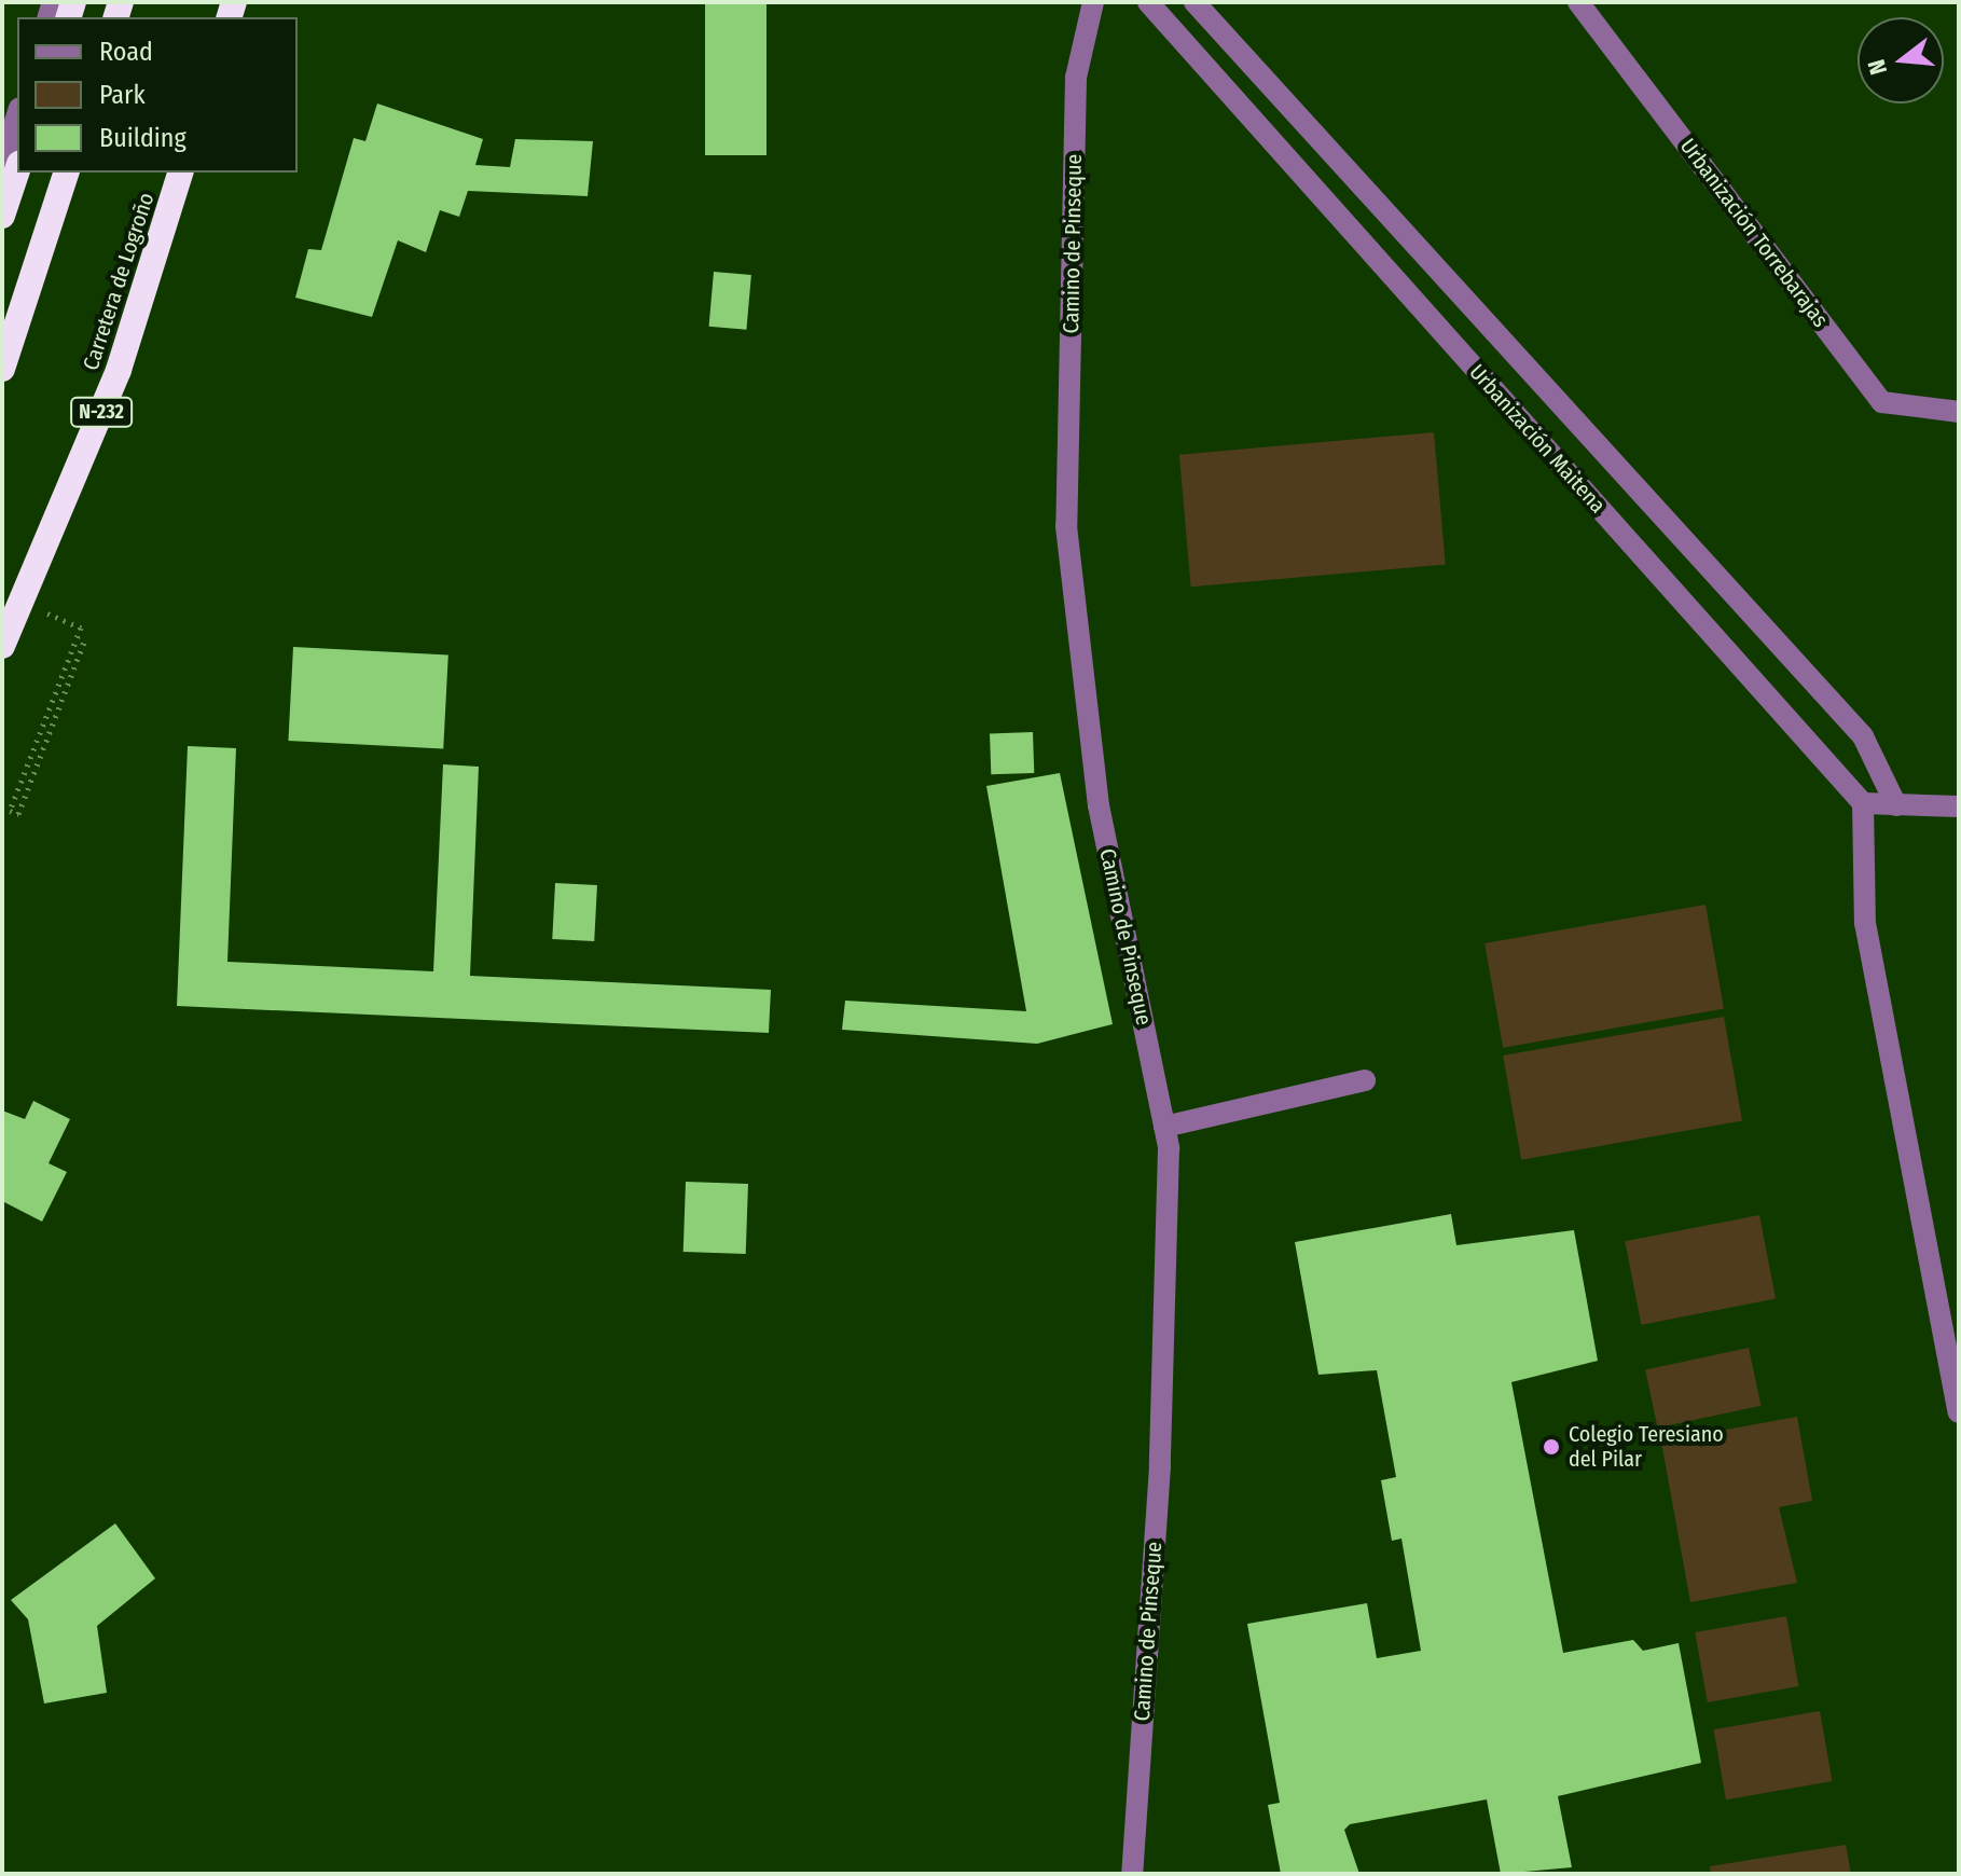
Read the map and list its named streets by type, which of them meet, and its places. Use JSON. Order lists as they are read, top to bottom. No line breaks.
{"streets":{"highway":["Carretera de Logroño","N-232"],"street":["Urbanización Torrebarajas","Camino de Pinseque","Urbanización Maitena"]},"places":["Colegio Teresiano del Pilar"],"legend":["Road","Park","Building"],"north":"left"}
